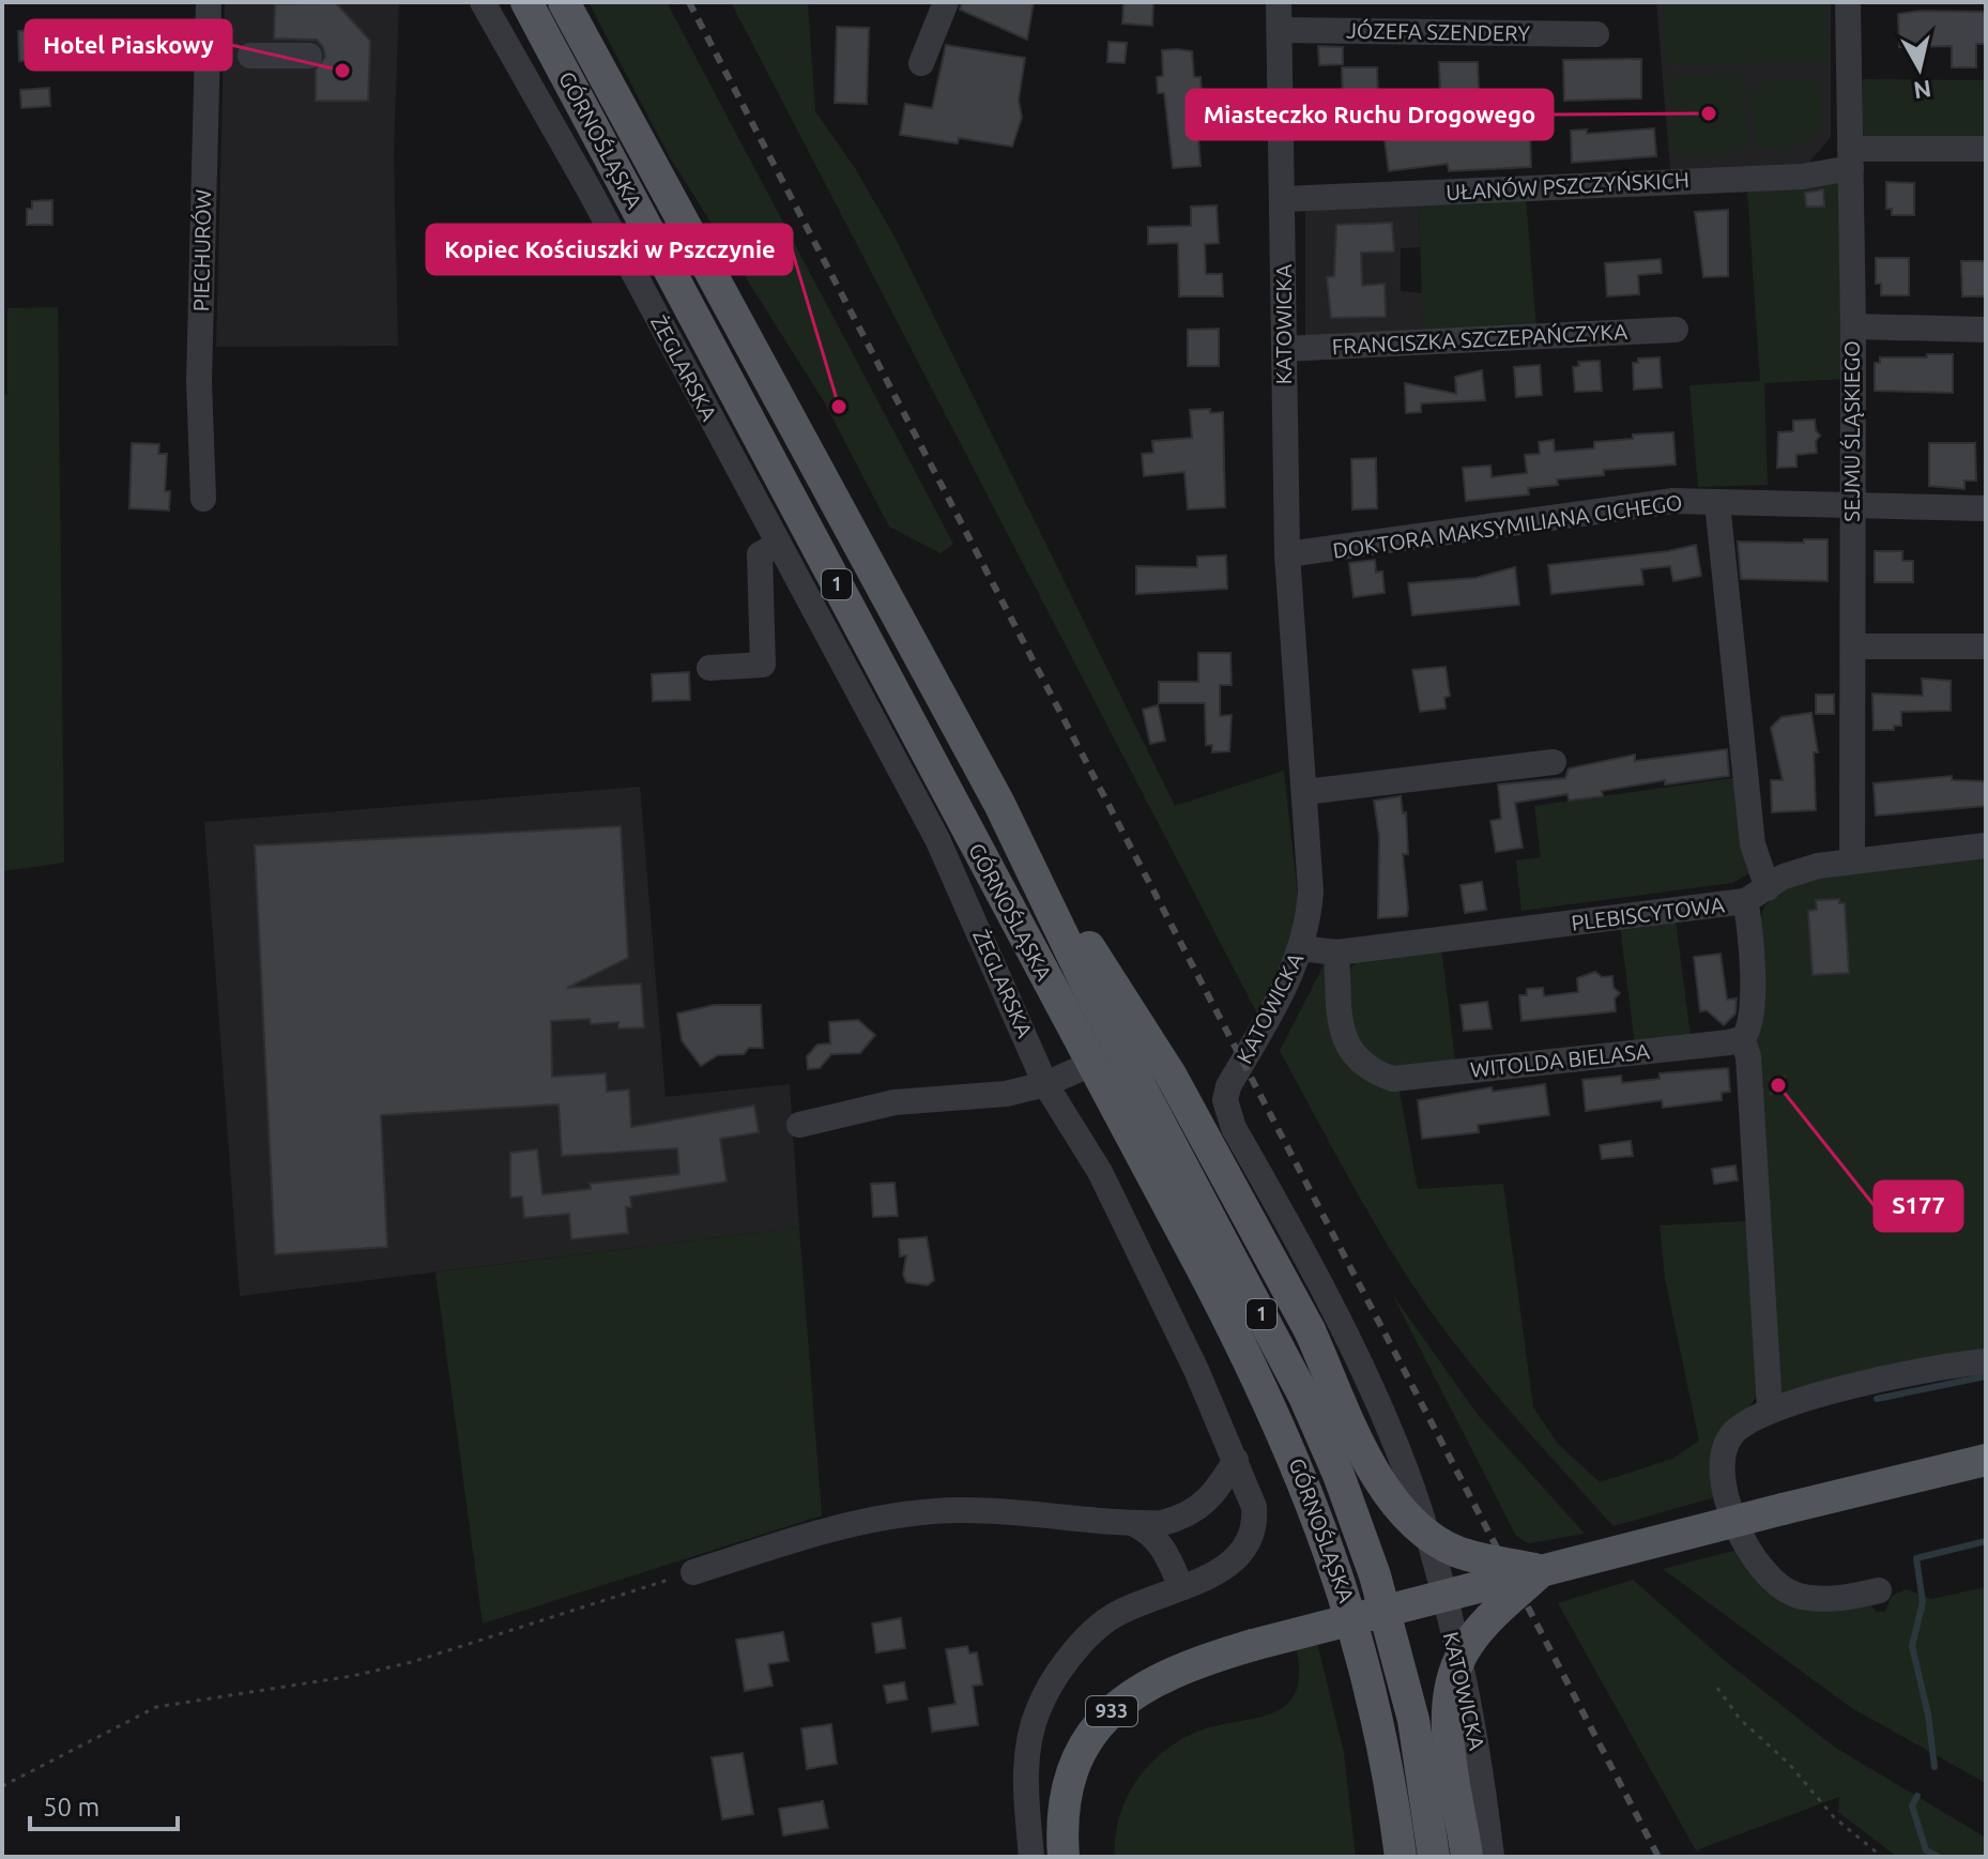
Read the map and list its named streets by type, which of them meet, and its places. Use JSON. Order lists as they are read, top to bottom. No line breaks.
{"streets":{"main road":["GÓRNOŚLĄSKA","1","933"],"street":["JÓZEFA SZENDERY","UŁANÓW PSZCZYŃSKICH","PIECHURÓW","KATOWICKA","FRANCISZKA SZCZEPAŃCZYKA","ŻEGLARSKA","SEJMU ŚLĄSKIEGO","DOKTORA MAKSYMILIANA CICHEGO","PLEBISCYTOWA","WITOLDA BIELASA"]},"crossings":[["JÓZEFA SZENDERY","KATOWICKA"],["UŁANÓW PSZCZYŃSKICH","KATOWICKA"],["UŁANÓW PSZCZYŃSKICH","SEJMU ŚLĄSKIEGO"],["KATOWICKA","FRANCISZKA SZCZEPAŃCZYKA"],["KATOWICKA","DOKTORA MAKSYMILIANA CICHEGO"],["KATOWICKA","PLEBISCYTOWA"],["SEJMU ŚLĄSKIEGO","DOKTORA MAKSYMILIANA CICHEGO"],["SEJMU ŚLĄSKIEGO","PLEBISCYTOWA"],["PLEBISCYTOWA","WITOLDA BIELASA"]],"places":["Hotel Piaskowy","Miasteczko Ruchu Drogowego","Kopiec Kościuszki w Pszczynie","S177"],"scale_bar":"50 m","north":"bottom"}
